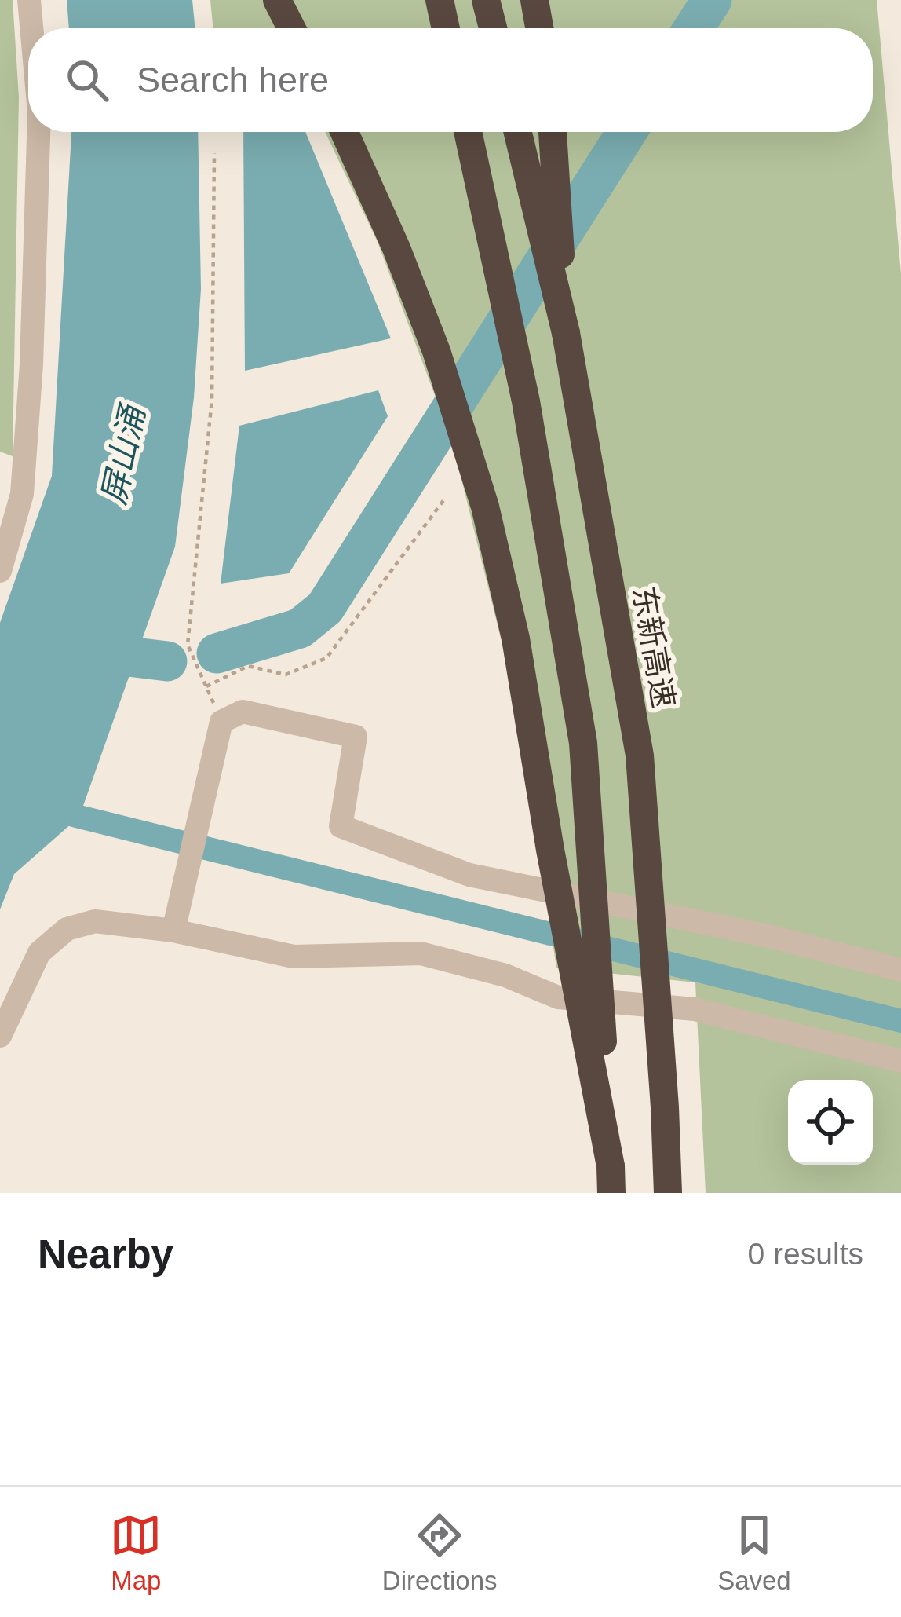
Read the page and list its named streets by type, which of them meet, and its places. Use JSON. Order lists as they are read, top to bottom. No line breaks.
{"streets":{"highway":["东新高速"]},"water":["屏山涌"],"page":{"search":"Search here","heading":["Nearby","0 results"],"nav":["Map","Directions","Saved"]}}
